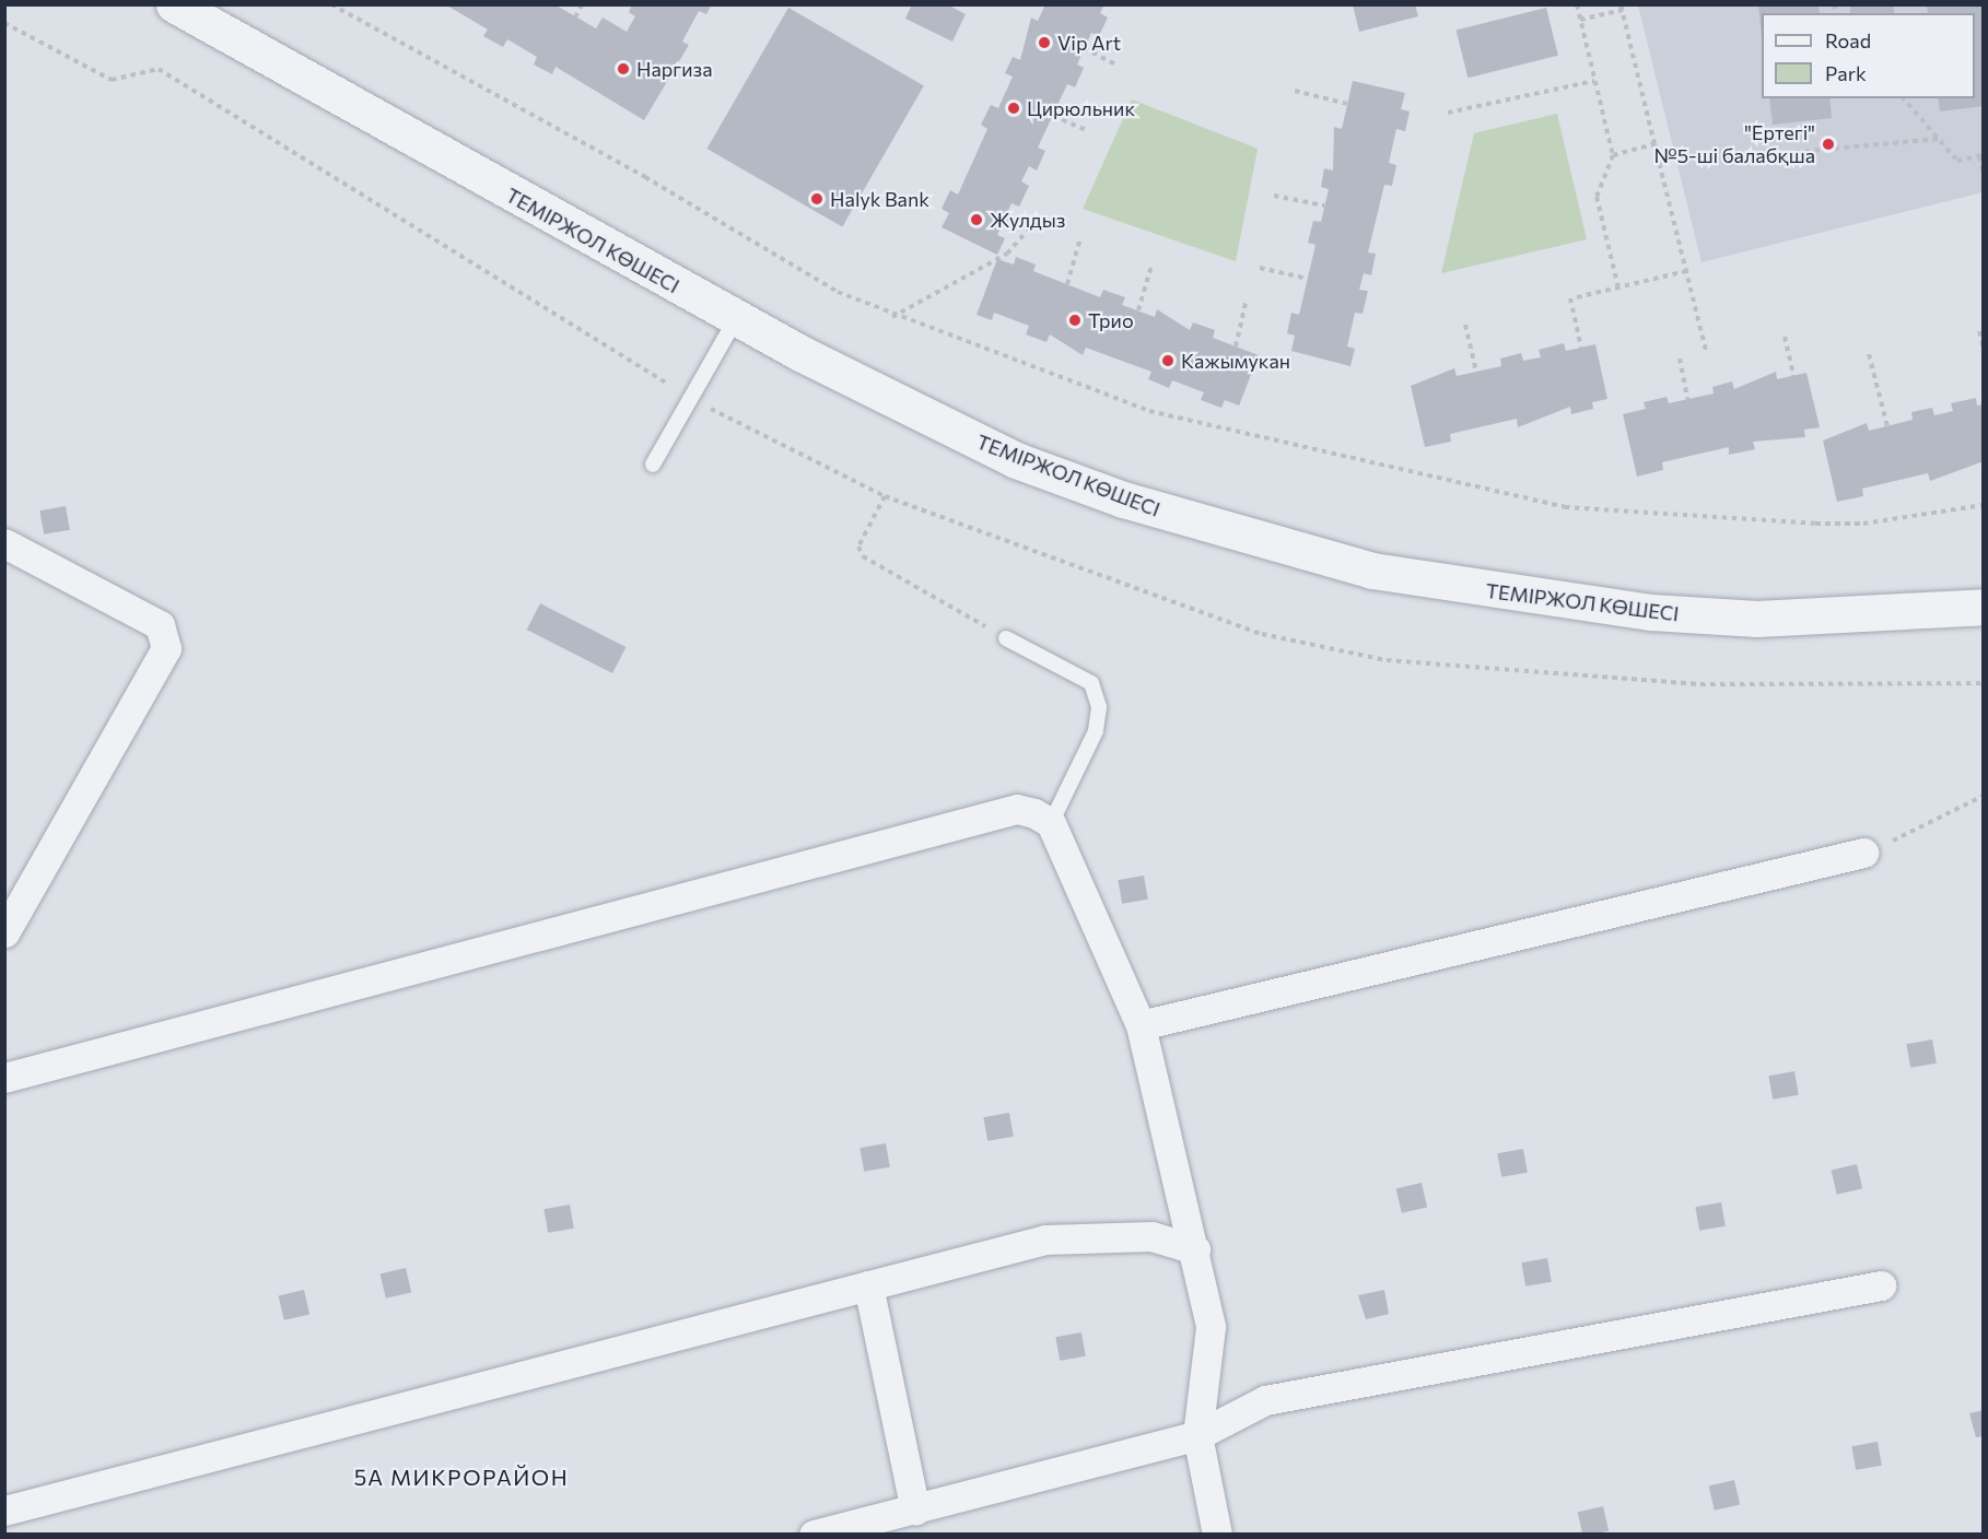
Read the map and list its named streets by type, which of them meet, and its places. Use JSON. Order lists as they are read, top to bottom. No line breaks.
{"streets":{"street":["ТЕМІРЖОЛ КӨШЕСІ"]},"districts":["5А МИКРОРАЙОН"],"places":["Vip Art","Наргиза","Цирюльник","\"Ертегі\" №5-ші балабқша","Halyk Bank","Жулдыз","Трио","Кажымукан"],"legend":["Road","Park"]}
